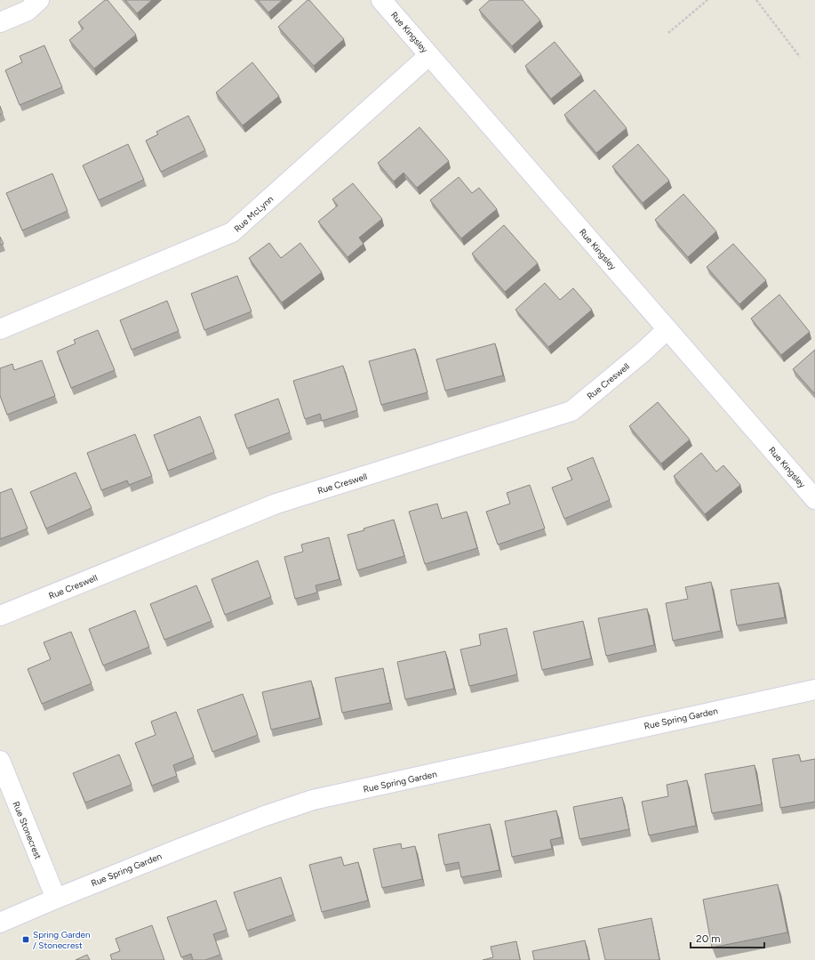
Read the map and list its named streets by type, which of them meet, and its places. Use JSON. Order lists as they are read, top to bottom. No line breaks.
{"streets":{"street":["Rue Kingsley","Rue McLynn","Rue Creswell","Rue Spring Garden","Rue Stonecrest"]},"crossings":[["Rue Kingsley","Rue McLynn"],["Rue Kingsley","Rue Creswell"],["Rue Spring Garden","Rue Stonecrest"]],"places":{"transit":["Spring Garden / Stonecrest"]},"scale_bar":"20 m"}
